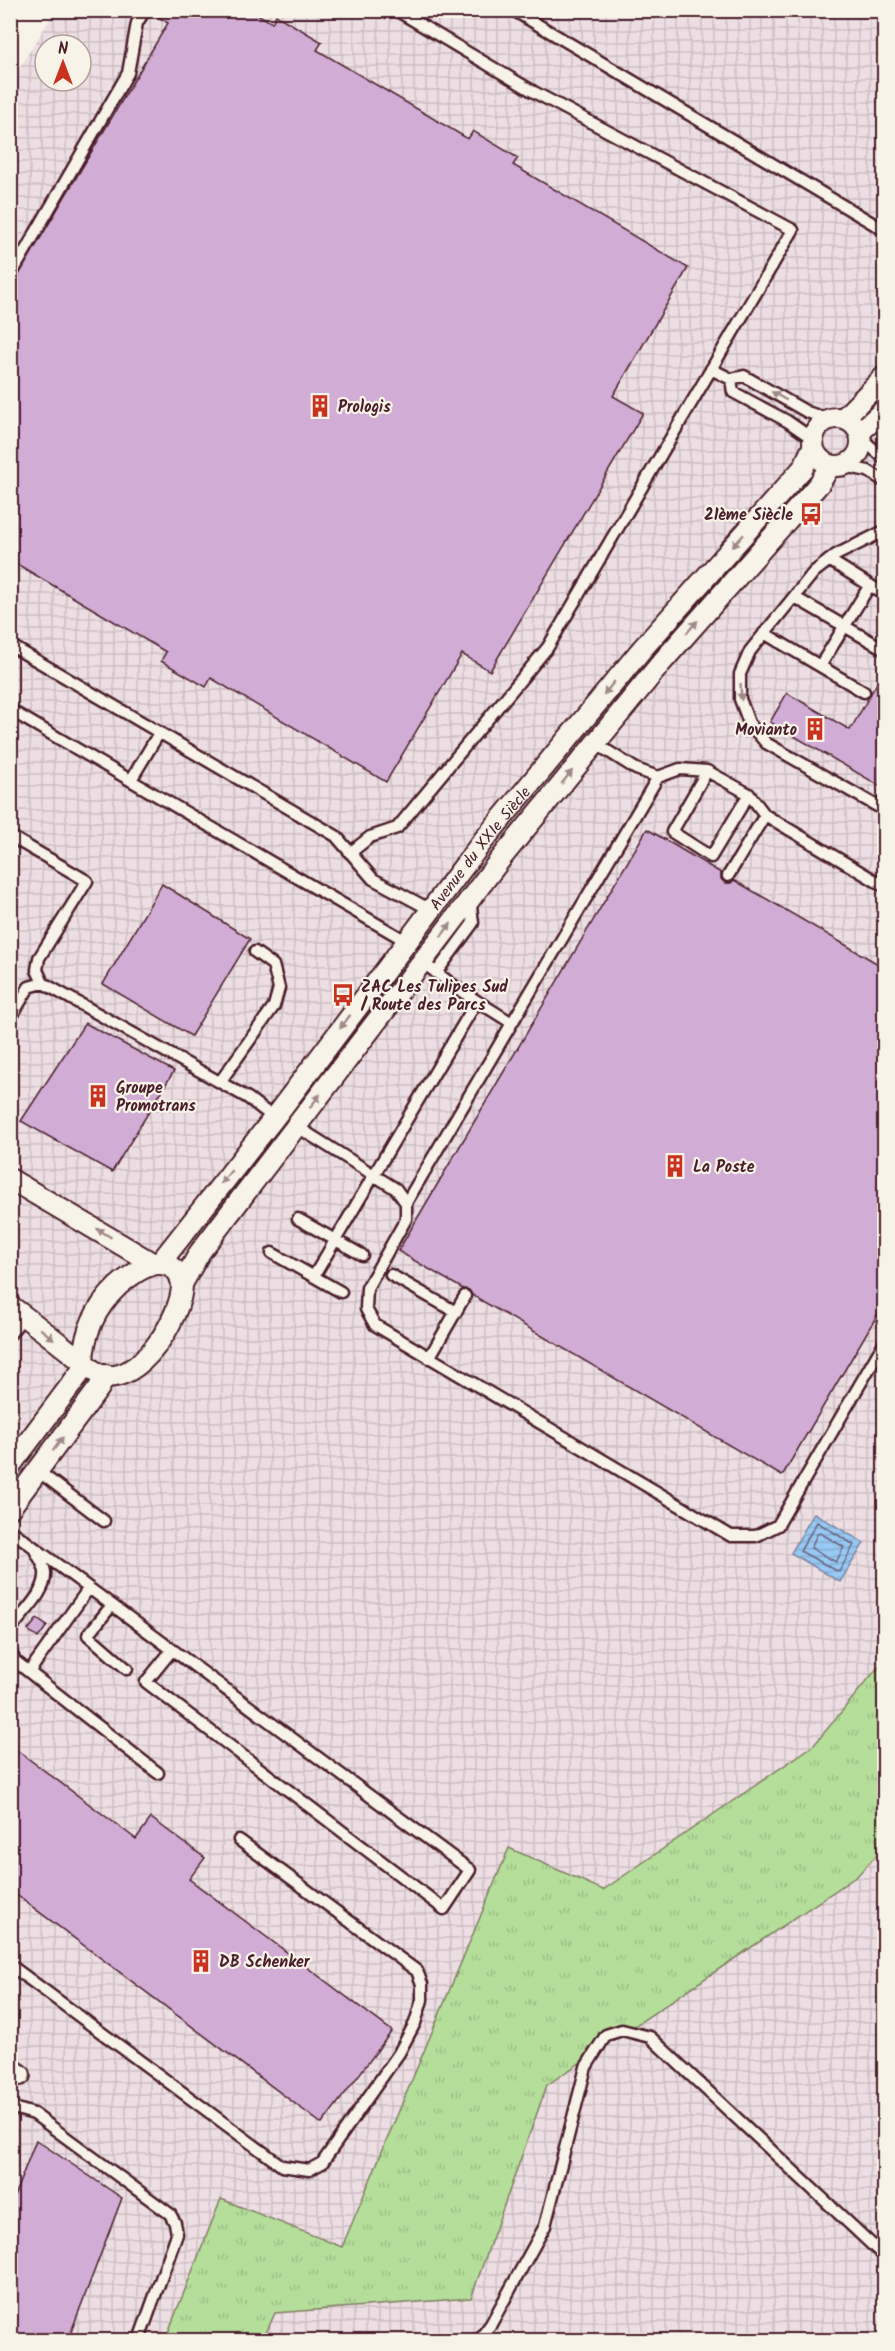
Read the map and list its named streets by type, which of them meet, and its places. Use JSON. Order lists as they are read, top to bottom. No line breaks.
{"streets":{"street":["Avenue du XXIe Siècle"]},"places":{"building":["Prologis","Movianto","Groupe Promotrans","La Poste","DB Schenker"],"bus stop":["21ème Siècle","ZAC Les Tulipes Sud / Route des Parcs"]},"north":"top"}
